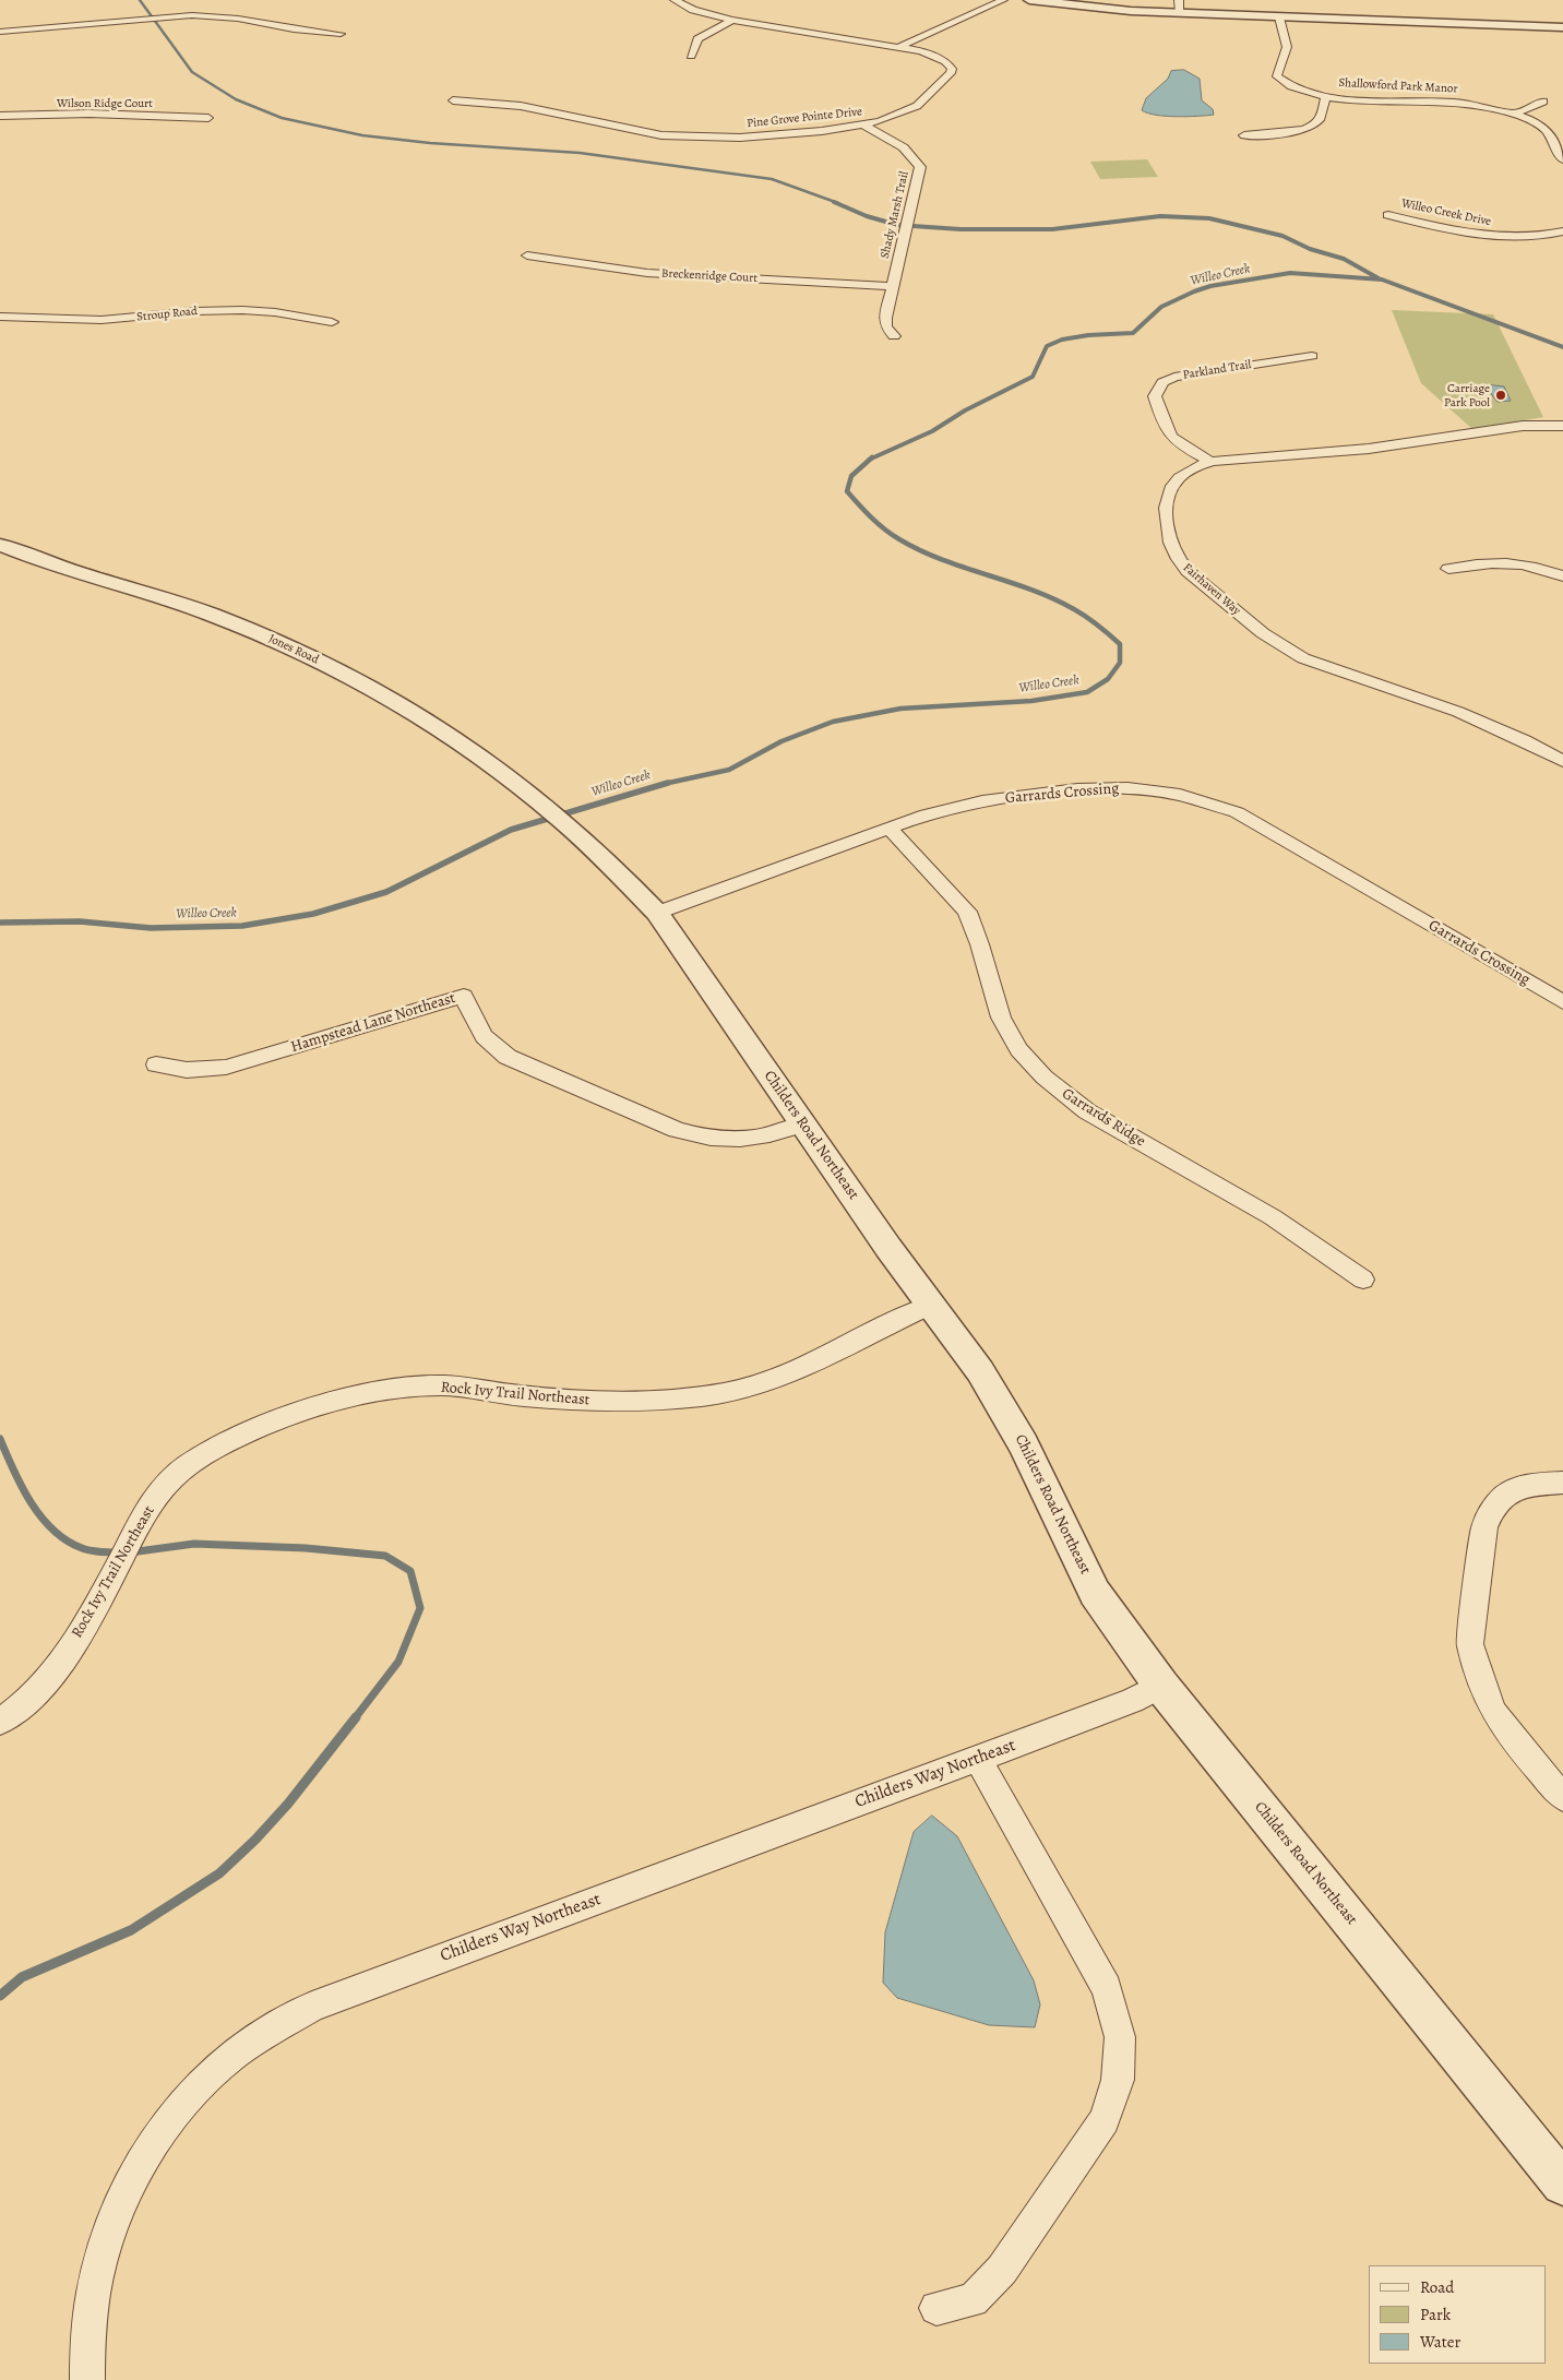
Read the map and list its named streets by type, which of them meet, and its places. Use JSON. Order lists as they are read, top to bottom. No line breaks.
{"streets":{"street":["Shallowford Park Manor","Wilson Ridge Court","Pine Grove Pointe Drive","Willeo Creek Drive","Shady Marsh Trail","Breckenridge Court","Stroup Road","Parkland Trail","Fairhaven Way","Jones Road","Garrards Crossing","Hampstead Lane Northeast","Garrards Ridge","Childers Road Northeast","Rock Ivy Trail Northeast","Childers Way Northeast"]},"crossings":[["Pine Grove Pointe Drive","Shady Marsh Trail"],["Shady Marsh Trail","Breckenridge Court"],["Parkland Trail","Fairhaven Way"],["Jones Road","Childers Road Northeast"],["Garrards Crossing","Garrards Ridge"],["Garrards Crossing","Childers Road Northeast"],["Hampstead Lane Northeast","Childers Road Northeast"],["Childers Road Northeast","Rock Ivy Trail Northeast"],["Childers Road Northeast","Childers Way Northeast"]],"water":["Willeo Creek"],"places":["Carriage Park Pool"],"legend":["Road","Park","Water"]}
